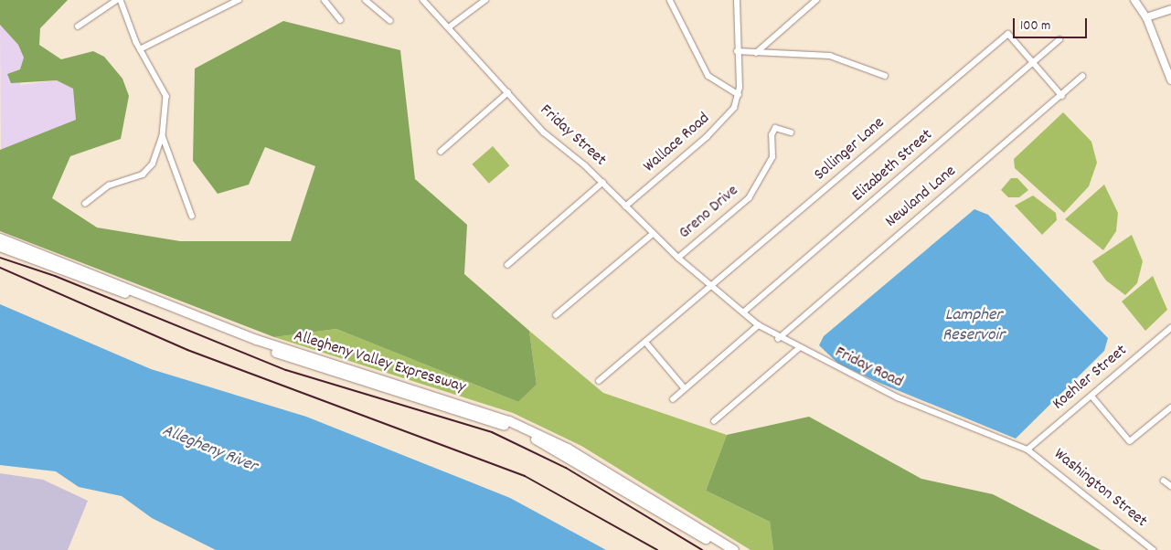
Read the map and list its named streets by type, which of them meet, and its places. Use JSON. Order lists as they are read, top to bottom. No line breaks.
{"streets":{"highway":["Allegheny Valley Expressway"],"street":["Friday Street","Wallace Road","Sollinger Lane","Elizabeth Street","Newland Lane","Greno Drive","Friday Road","Koehler Street","Washington Street"]},"crossings":[["Friday Street","Wallace Road"],["Friday Street","Sollinger Lane"],["Friday Street","Greno Drive"],["Friday Street","Friday Road"],["Sollinger Lane","Elizabeth Street"],["Sollinger Lane","Friday Road"],["Elizabeth Street","Friday Road"],["Newland Lane","Friday Road"],["Friday Road","Koehler Street"],["Friday Road","Washington Street"],["Koehler Street","Washington Street"]],"water":["Lampher Reservoir","Allegheny River"],"scale_bar":"100 m"}
